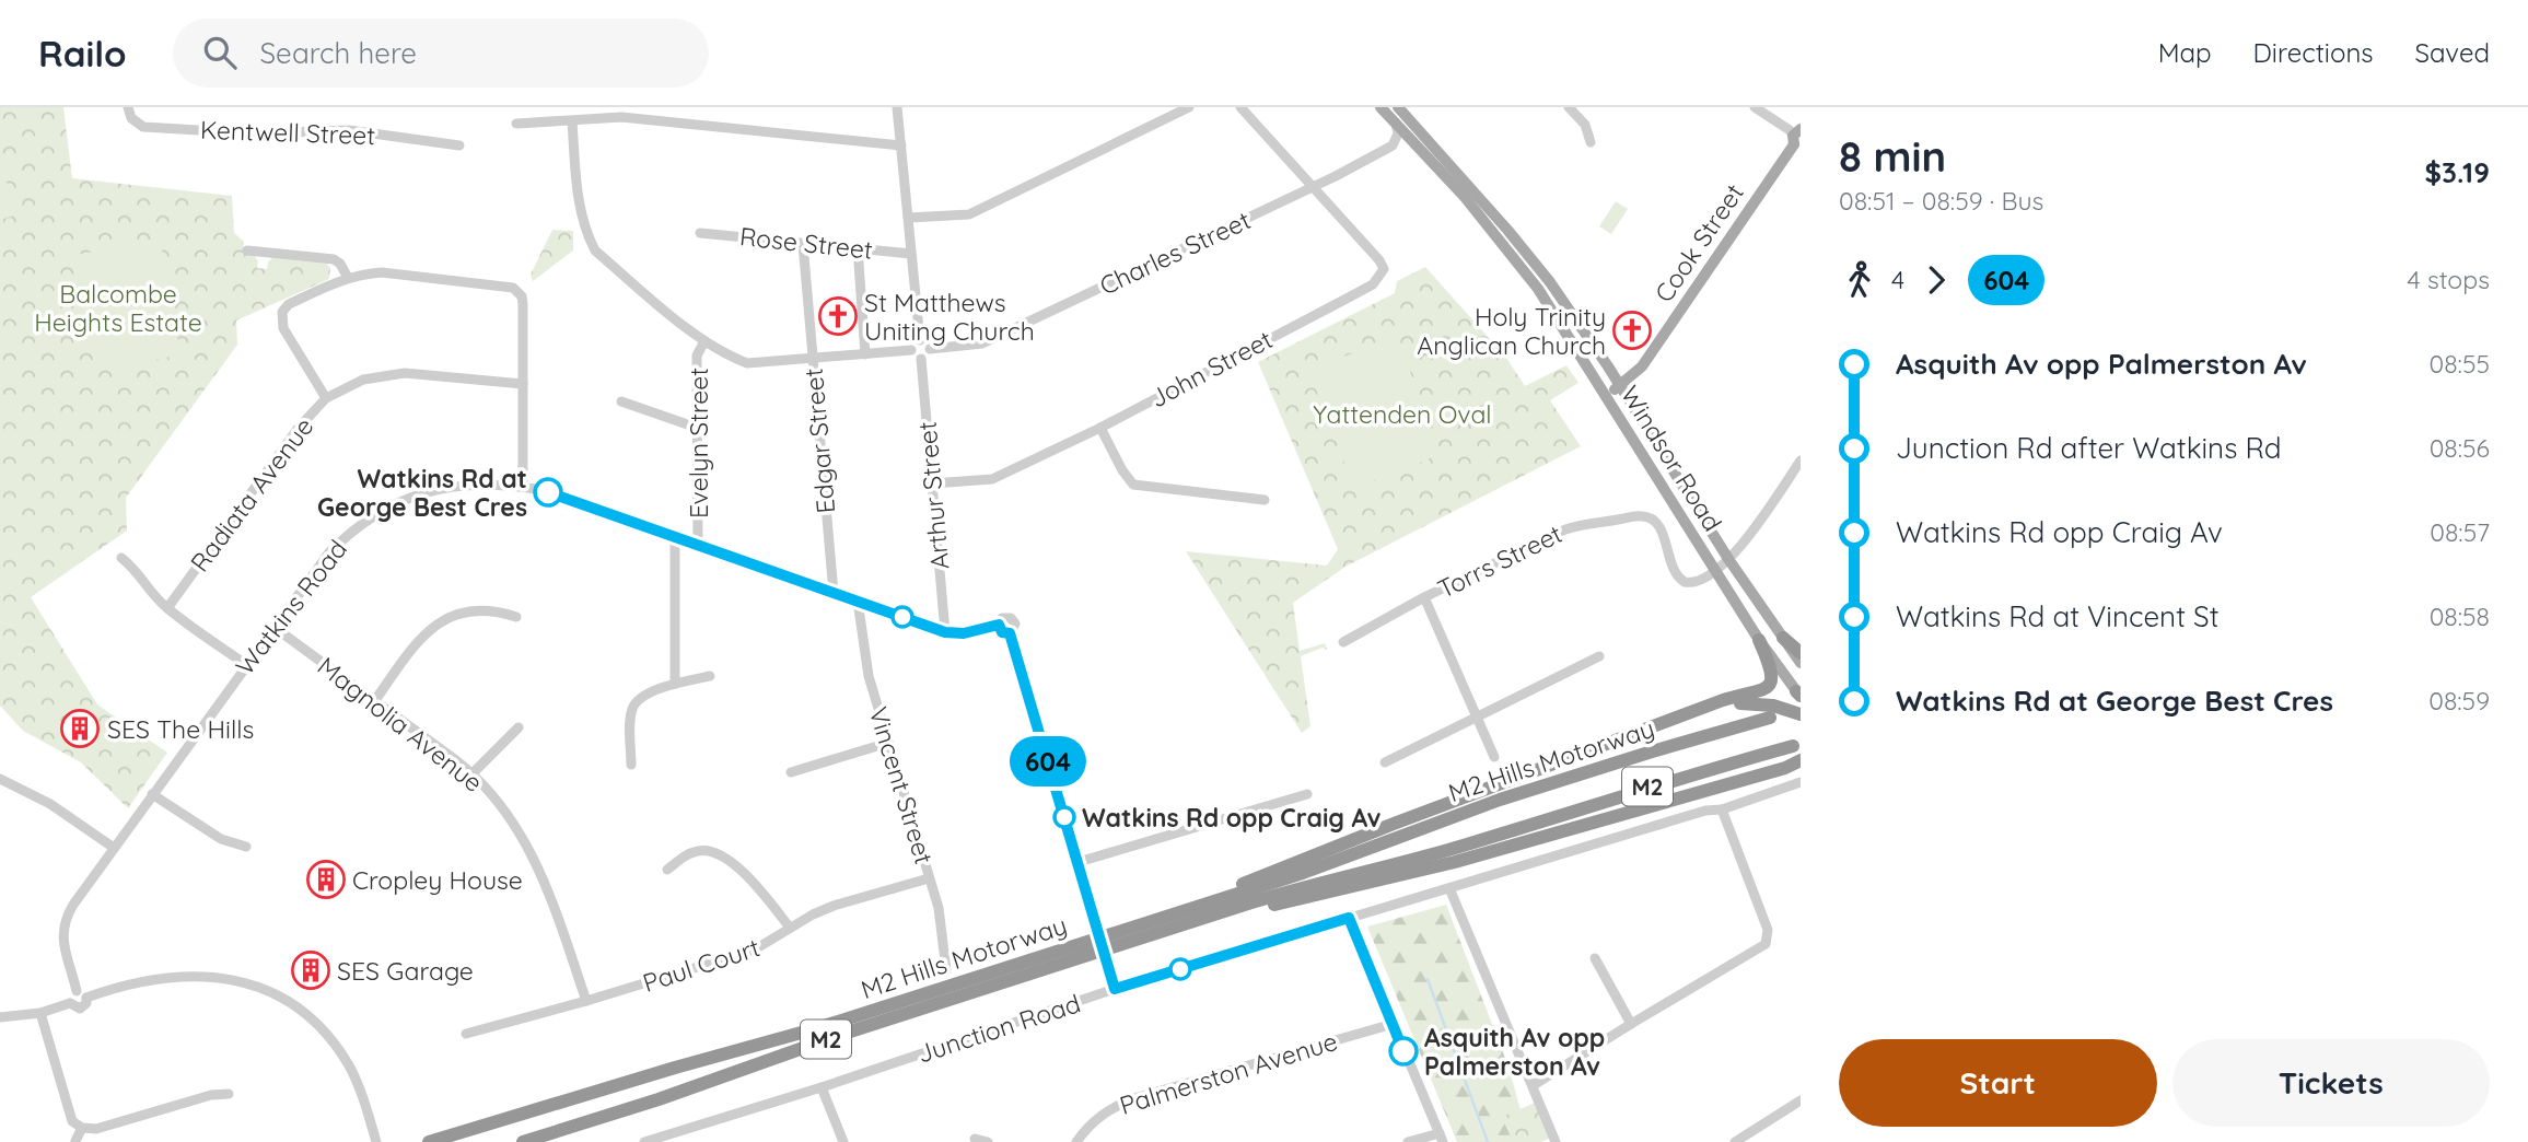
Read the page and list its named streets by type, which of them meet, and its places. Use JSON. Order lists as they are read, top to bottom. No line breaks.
{"streets":{"highway":["M2 Hills Motorway","M2"],"main road":["Cook Street","Windsor Road"],"street":["Kentwell Street","Rose Street","Charles Street","John Street","Edgar Street","Evelyn Street","Radiata Avenue","Arthur Street","Torrs Street","Watkins Road","Magnolia Avenue","Vincent Street","Paul Court","Junction Road","Palmerston Avenue"]},"crossings":[["Rose Street","Edgar Street"],["Cook Street","Windsor Road"],["Charles Street","John Street"],["Charles Street","Windsor Road"],["Charles Street","Arthur Street"],["John Street","Arthur Street"],["Edgar Street","Watkins Road"],["Evelyn Street","Watkins Road"],["Windsor Road","Torrs Street"],["Arthur Street","Watkins Road"],["Watkins Road","Magnolia Avenue"],["Watkins Road","Vincent Street"],["Magnolia Avenue","Paul Court"],["Vincent Street","Paul Court"]],"parks":["Balcombe Heights Estate","Yattenden Oval"],"places":{"church":["St Matthews Uniting Church","Holy Trinity Anglican Church"],"other":["Watkins Rd at George Best Cres","Watkins Rd opp Craig Av","Asquith Av opp Palmerston Av"],"building":["SES The Hills","Cropley House","SES Garage"]},"lines":["bus line 604"],"page":{"header":"Railo","search":"Search here","nav":["Map","Directions","Saved"],"on_map":"604","heading":["8 min","08:51 – 08:59 · Bus","$3.19"],"legs":["4","604","4 stops"],"list":[{"name":"Asquith Av opp Palmerston Av","value":"08:55"},{"name":"Junction Rd after Watkins Rd","value":"08:56"},{"name":"Watkins Rd opp Craig Av","value":"08:57"},{"name":"Watkins Rd at Vincent St","value":"08:58"},{"name":"Watkins Rd at George Best Cres","value":"08:59"}],"buttons":["Start","Tickets"]}}
